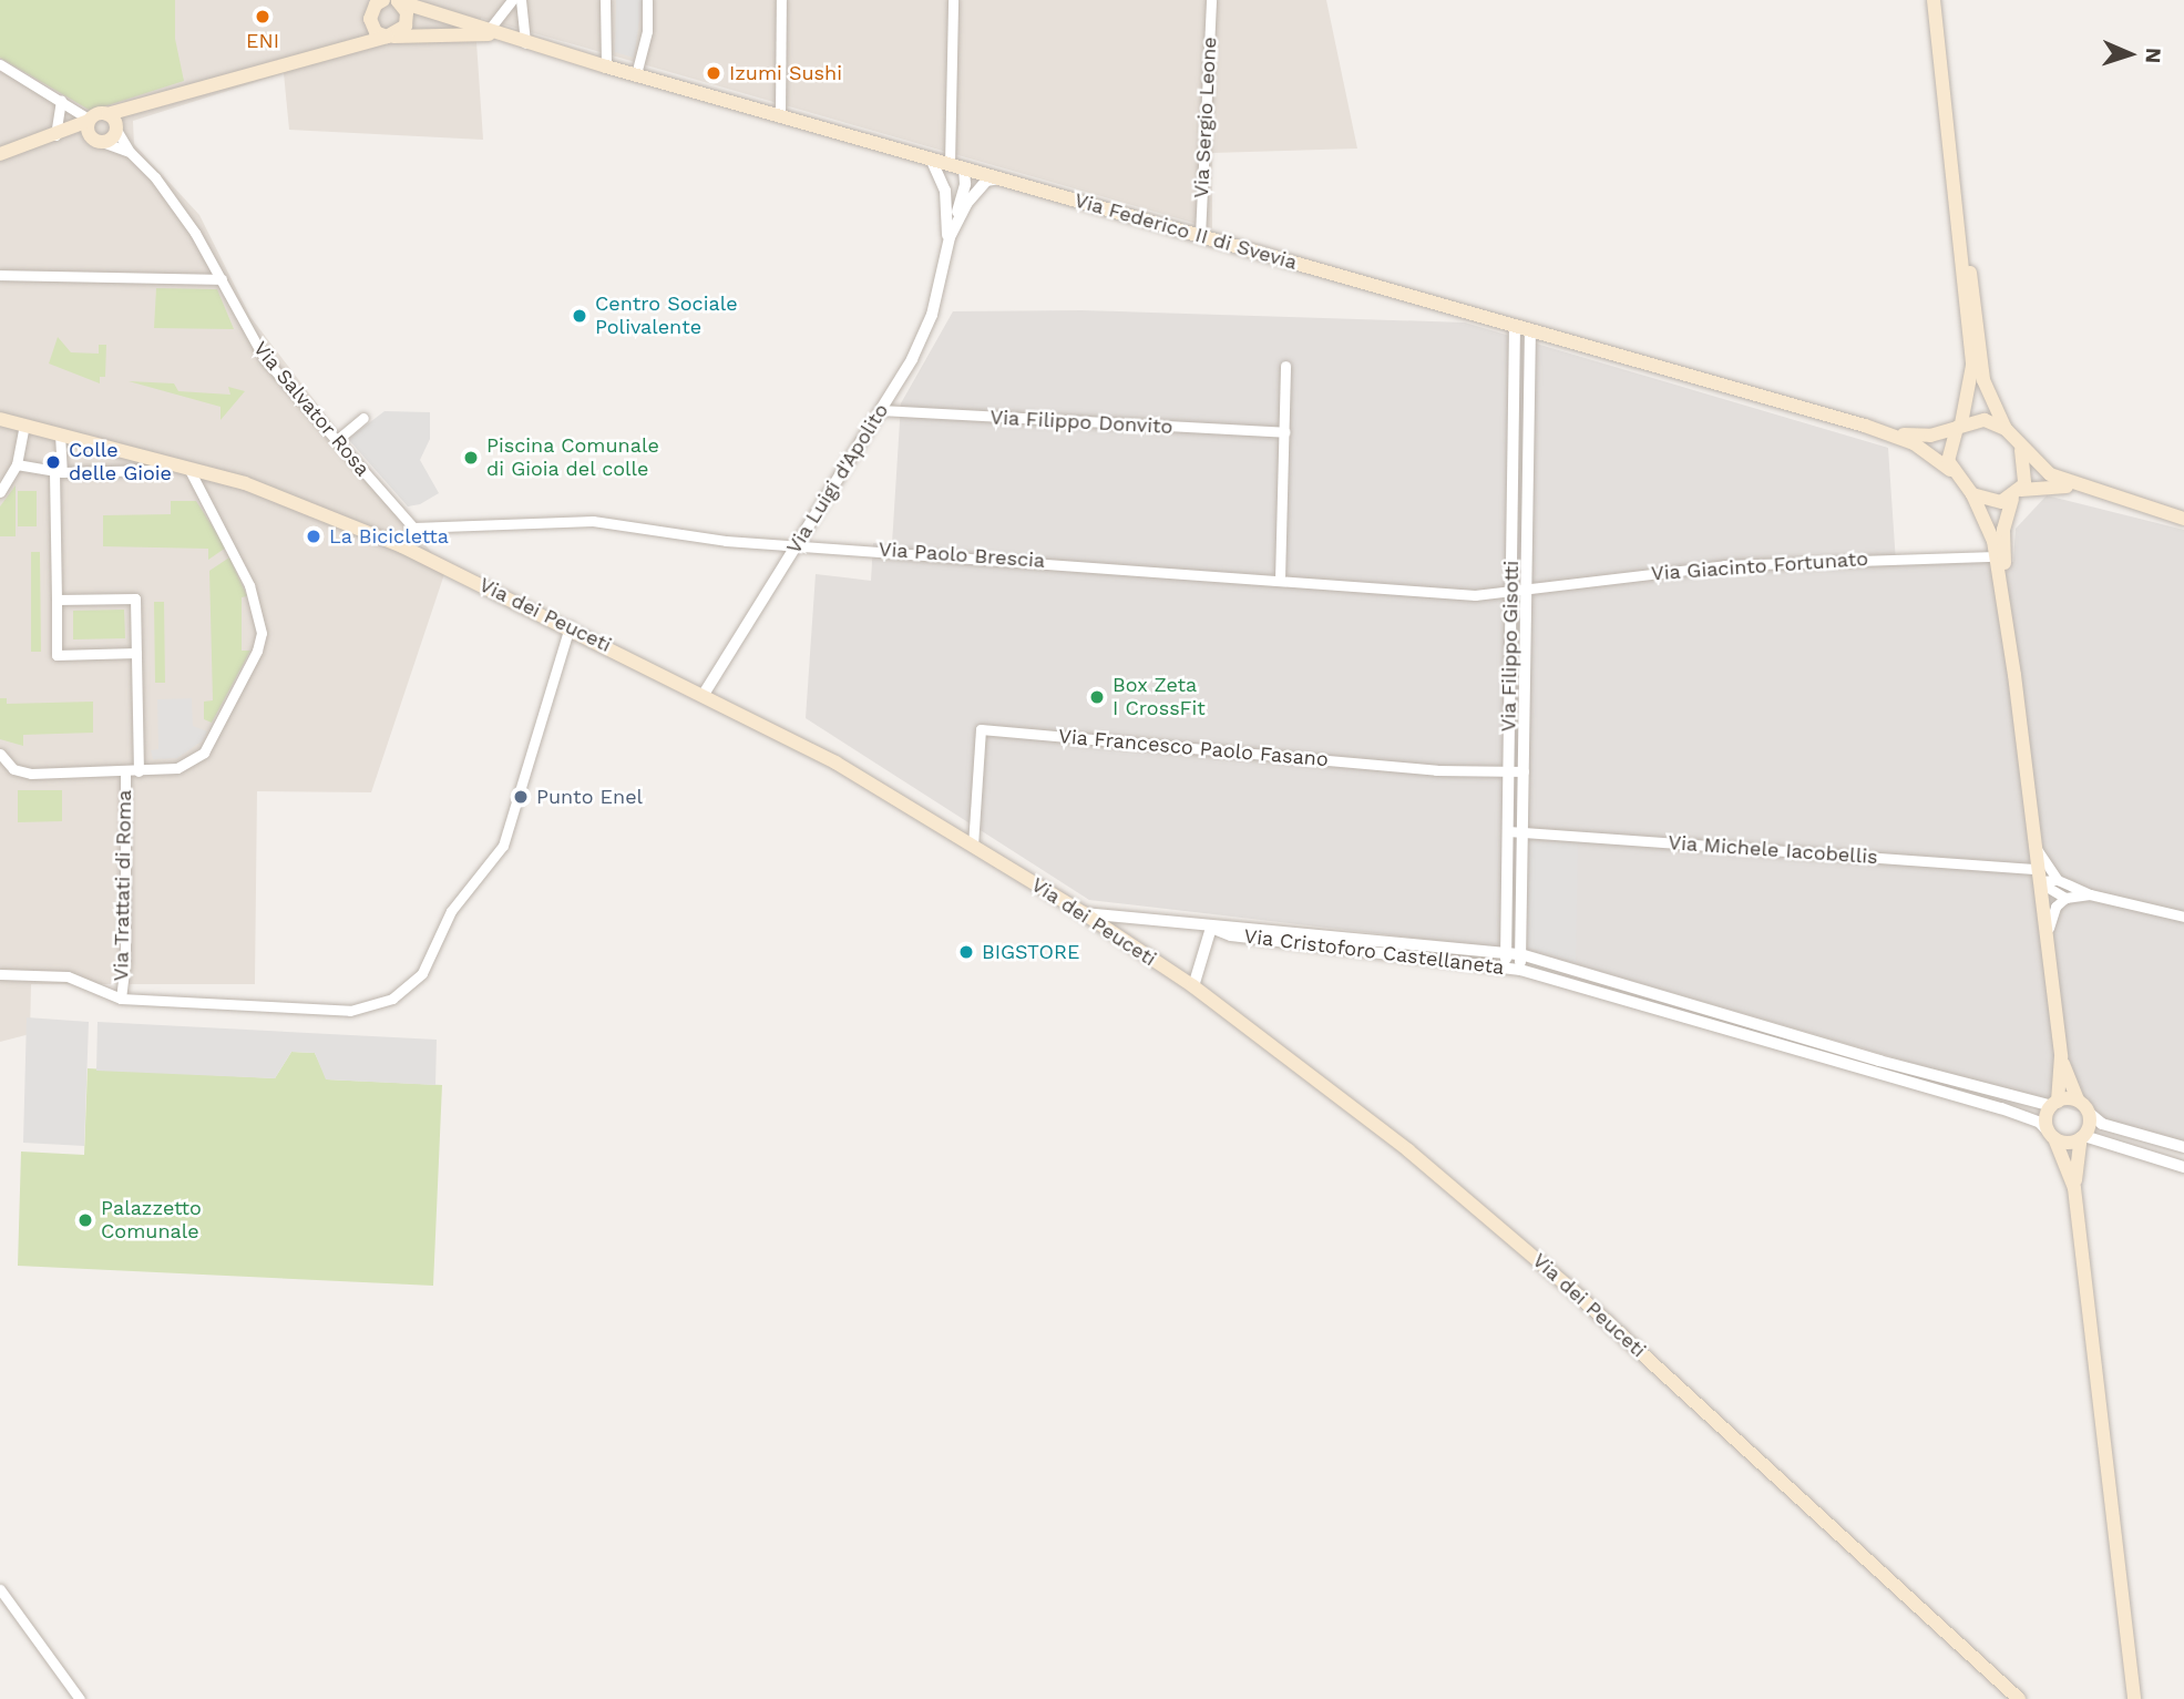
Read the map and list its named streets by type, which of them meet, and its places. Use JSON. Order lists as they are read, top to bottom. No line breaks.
{"streets":{"main road":["Via Federico II di Svevia","Via dei Peuceti"],"street":["Via Sergio Leone","Via Salvator Rosa","Via Filippo Donvito","Via Luigi d'Apolito","Via Paolo Brescia","Via Giacinto Fortunato","Via Filippo Gisotti","Via Francesco Paolo Fasano","Via Michele Iacobellis","Via Trattati di Roma","Via Cristoforo Castellaneta"]},"crossings":[["Via Sergio Leone","Via Federico II di Svevia"],["Via Federico II di Svevia","Via Luigi d'Apolito"],["Via Federico II di Svevia","Via Filippo Gisotti"],["Via Salvator Rosa","Via Paolo Brescia"],["Via Filippo Donvito","Via Luigi d'Apolito"],["Via Luigi d'Apolito","Via Paolo Brescia"],["Via Luigi d'Apolito","Via dei Peuceti"],["Via Paolo Brescia","Via Giacinto Fortunato"],["Via Paolo Brescia","Via Filippo Gisotti"],["Via Giacinto Fortunato","Via Filippo Gisotti"],["Via dei Peuceti","Via Francesco Paolo Fasano"],["Via Filippo Gisotti","Via Francesco Paolo Fasano"],["Via Filippo Gisotti","Via Michele Iacobellis"],["Via Filippo Gisotti","Via Cristoforo Castellaneta"]],"places":["ENI","Izumi Sushi","Centro Sociale Polivalente","Piscina Comunale di Gioia del colle","Colle delle Gioie","La Bicicletta","Box Zeta I CrossFit","Punto Enel","BIGSTORE","Palazzetto Comunale"],"north":"right"}
